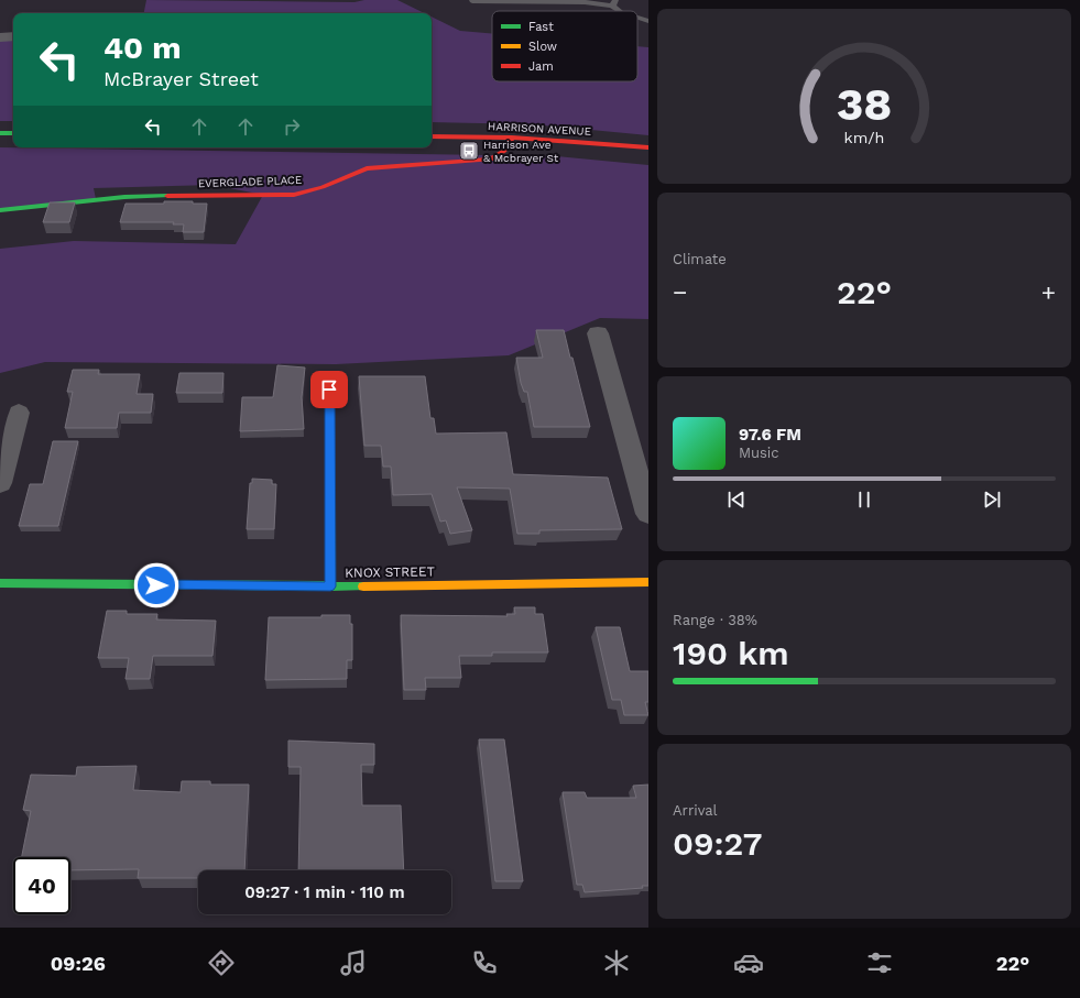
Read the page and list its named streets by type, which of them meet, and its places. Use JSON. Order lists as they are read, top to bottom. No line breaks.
{"streets":{"street":["HARRISON AVENUE","EVERGLADE PLACE","KNOX STREET"]},"crossings":[["HARRISON AVENUE","EVERGLADE PLACE"]],"places":{"bus stop":["Harrison Ave & Mcbrayer St"]},"legend":["Fast","Slow","Jam"],"page":{"turn":["40 m","McBrayer Street"],"tile":["Climate",["Range · 38%","190 km"],["Arrival","09:27"]],"heat":["−","22°","+"],"song":["97.6 FM","Music"],"limit":"40","trip":"09:27 · 1 min · 110 m","tabs":["09:26","22°"],"gauge":["38","km/h"]}}
